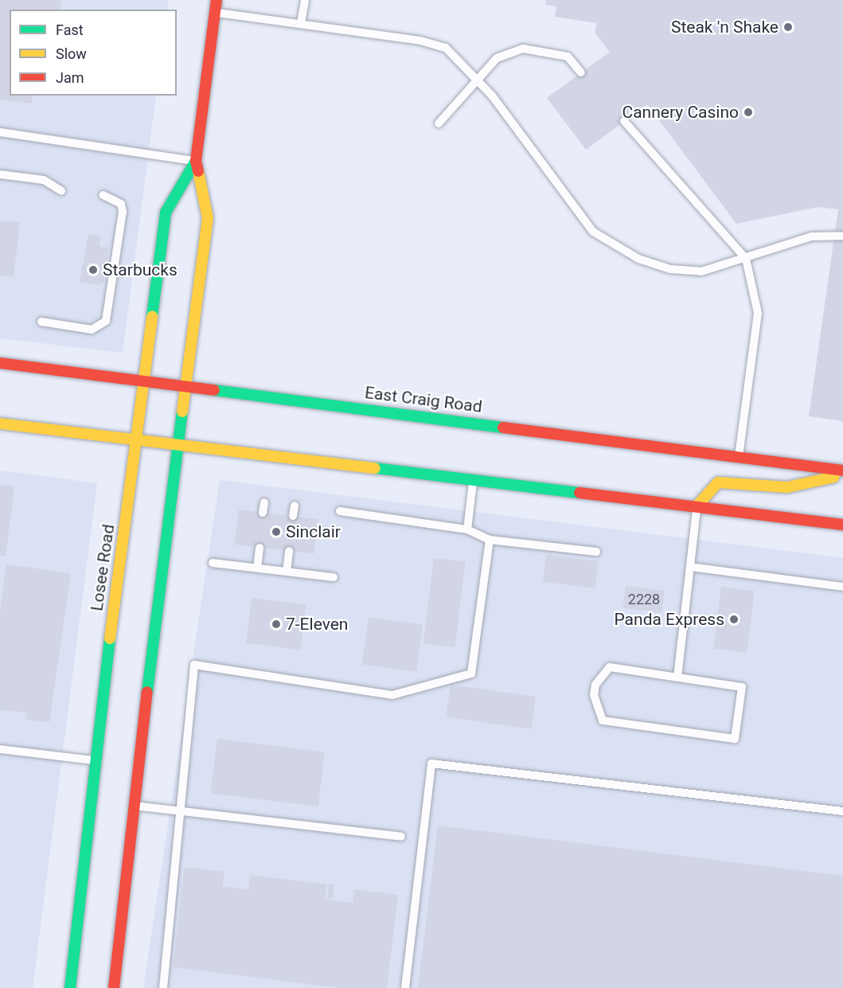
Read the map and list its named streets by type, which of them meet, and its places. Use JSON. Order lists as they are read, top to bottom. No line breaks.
{"streets":{"main road":["East Craig Road","Losee Road"]},"crossings":[["East Craig Road","Losee Road"]],"places":["Steak 'n Shake","Cannery Casino","Starbucks","Sinclair","Panda Express","7-Eleven"],"house_numbers":["2228"],"legend":["Fast","Slow","Jam"]}
